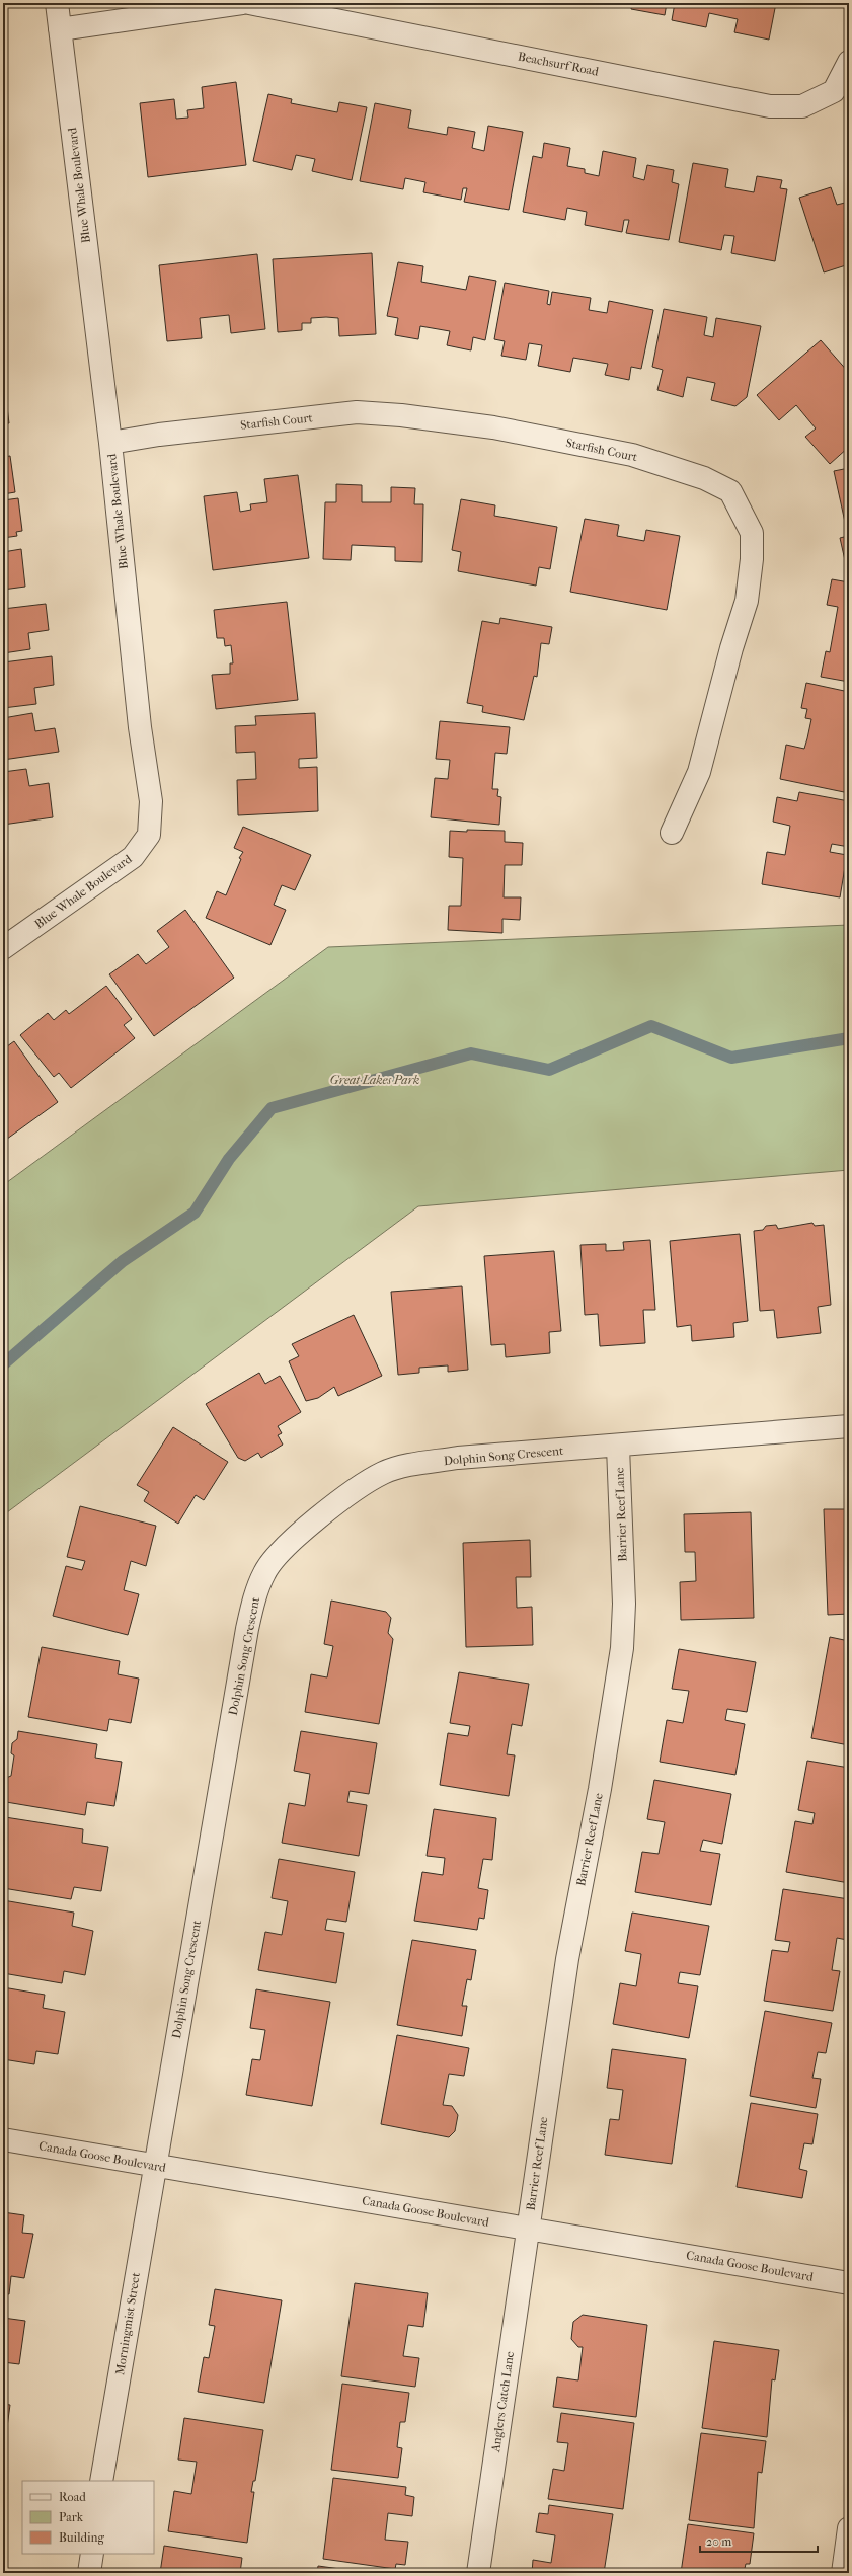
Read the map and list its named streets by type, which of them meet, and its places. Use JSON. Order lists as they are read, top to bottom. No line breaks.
{"streets":{"street":["Beachsurf Road","Blue Whale Boulevard","Starfish Court","Dolphin Song Crescent","Barrier Reef Lane","Canada Goose Boulevard","Morningmist Street","Anglers Catch Lane"]},"crossings":[["Blue Whale Boulevard","Starfish Court"],["Dolphin Song Crescent","Barrier Reef Lane"],["Dolphin Song Crescent","Canada Goose Boulevard"],["Dolphin Song Crescent","Morningmist Street"],["Barrier Reef Lane","Canada Goose Boulevard"],["Barrier Reef Lane","Anglers Catch Lane"],["Canada Goose Boulevard","Morningmist Street"],["Canada Goose Boulevard","Anglers Catch Lane"]],"parks":["Great Lakes Park"],"legend":["Road","Park","Building"],"scale_bar":"20 m"}
